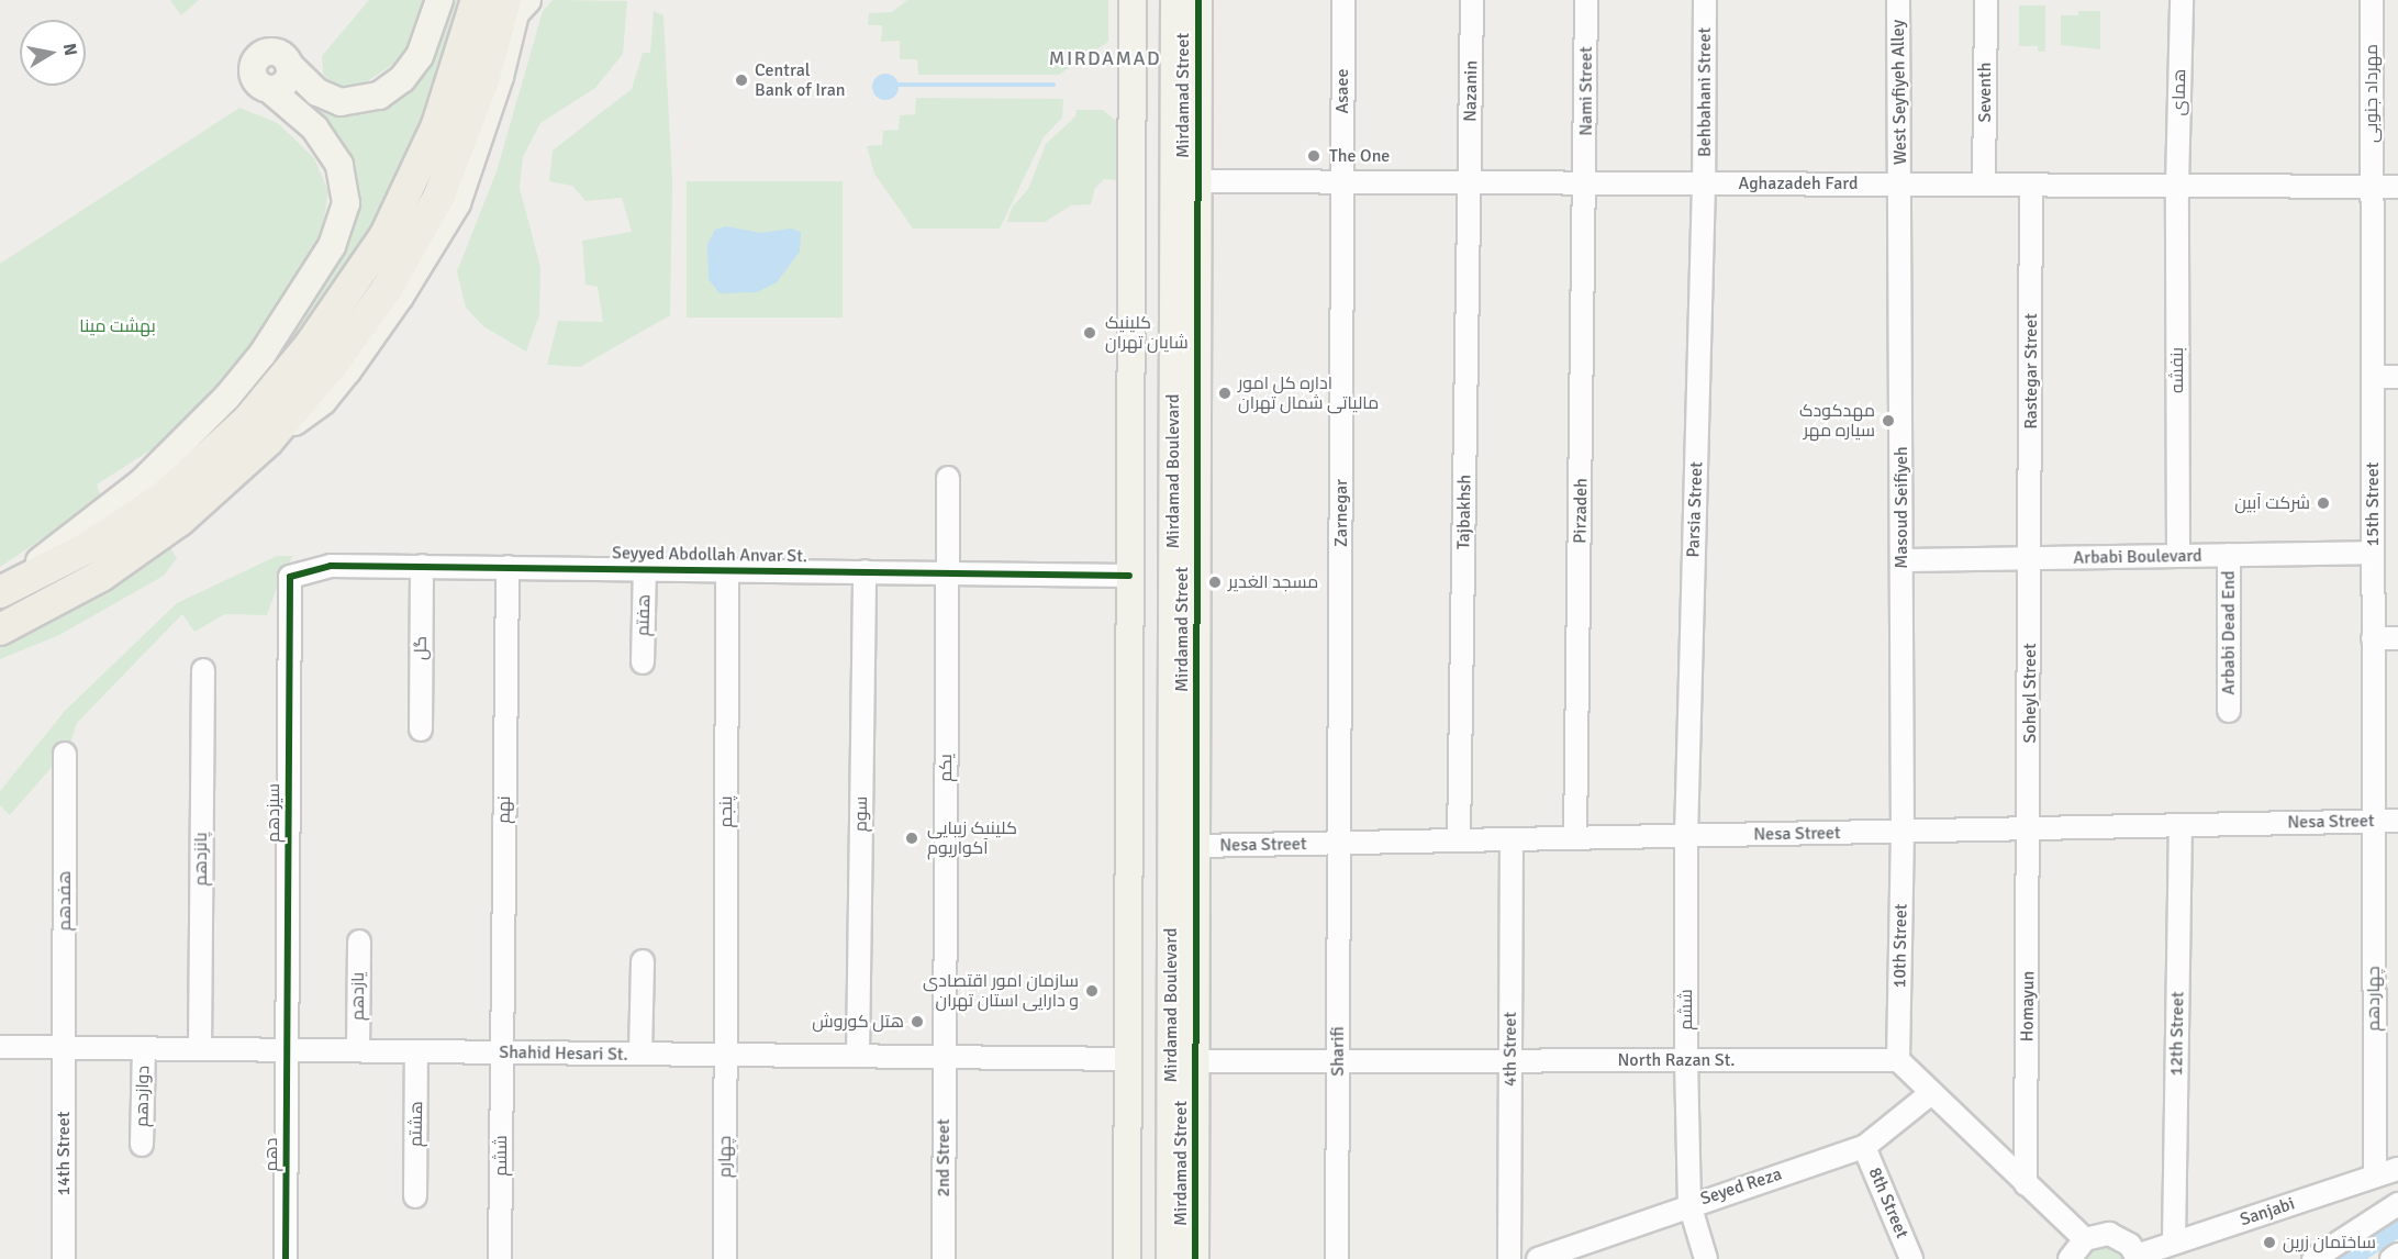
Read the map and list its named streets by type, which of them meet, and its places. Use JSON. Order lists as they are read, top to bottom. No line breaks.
{"streets":{"main road":["Mirdamad Street","Mirdamad Boulevard"],"street":["Asaee","Nazanin","Nami Street","Behbahani Street","West Seyfiyeh Alley","Seventh","همای","مهرداد جنوبی","Aghazadeh Fard","بنفشه","Rastegar Street","15th Street","Masoud Seifiyeh","Parsia Street","Pirzadeh","Tajbakhsh","Zarnegar","Seyyed Abdollah Anvar St.","Arbabi Boulevard","هفتم","Arbabi Dead End","گل","Soheyl Street","یکم","نهم","پنجم","سیزدهم","سوم","Nesa Street","پانزدهم","هفدهم","10th Street","یازدهم","چهاردهم","Homayun","ششم","12th Street","4th Street","Sharifi","Shahid Hesari St.","North Razan St.","دوازدهم","هشتم","14th Street","دهم","چهارم","2nd Street","Seyed Reza","8th Street","Sanjabi"]},"crossings":[["Asaee","Aghazadeh Fard"],["Asaee","Zarnegar"],["Nazanin","Aghazadeh Fard"],["Nazanin","Tajbakhsh"],["Nami Street","Aghazadeh Fard"],["Nami Street","Pirzadeh"],["Behbahani Street","Aghazadeh Fard"],["Behbahani Street","Parsia Street"],["West Seyfiyeh Alley","Aghazadeh Fard"],["West Seyfiyeh Alley","Masoud Seifiyeh"],["Seventh","Aghazadeh Fard"],["همای","Aghazadeh Fard"],["همای","بنفشه"],["مهرداد جنوبی","Aghazadeh Fard"],["مهرداد جنوبی","15th Street"],["Mirdamad Street","Aghazadeh Fard"],["Mirdamad Street","Nesa Street"],["Mirdamad Street","North Razan St."],["Aghazadeh Fard","بنفشه"],["Aghazadeh Fard","Rastegar Street"],["Aghazadeh Fard","15th Street"],["Aghazadeh Fard","Masoud Seifiyeh"],["Aghazadeh Fard","Parsia Street"],["Aghazadeh Fard","Pirzadeh"],["Aghazadeh Fard","Tajbakhsh"],["Aghazadeh Fard","Zarnegar"],["بنفشه","Arbabi Boulevard"],["Rastegar Street","Arbabi Boulevard"],["Rastegar Street","Soheyl Street"],["15th Street","Arbabi Boulevard"],["15th Street","Nesa Street"],["15th Street","چهاردهم"],["Masoud Seifiyeh","Arbabi Boulevard"],["Masoud Seifiyeh","Nesa Street"],["Masoud Seifiyeh","10th Street"],["Parsia Street","Nesa Street"],["Parsia Street","ششم"],["Pirzadeh","Nesa Street"],["Tajbakhsh","Nesa Street"],["Zarnegar","Nesa Street"],["Zarnegar","Sharifi"],["Seyyed Abdollah Anvar St.","هفتم"],["Seyyed Abdollah Anvar St.","گل"],["Seyyed Abdollah Anvar St.","یکم"],["Seyyed Abdollah Anvar St.","نهم"],["Seyyed Abdollah Anvar St.","پنجم"],["Seyyed Abdollah Anvar St.","سیزدهم"],["Seyyed Abdollah Anvar St.","سوم"],["Arbabi Boulevard","Arbabi Dead End"],["Arbabi Boulevard","Soheyl Street"],["Soheyl Street","Nesa Street"],["Soheyl Street","Homayun"],["یکم","Shahid Hesari St."],["یکم","2nd Street"],["نهم","ششم"],["نهم","Shahid Hesari St."],["پنجم","Shahid Hesari St."],["پنجم","چهارم"],["سیزدهم","Shahid Hesari St."],["سیزدهم","دهم"],["سوم","Shahid Hesari St."],["Nesa Street","10th Street"],["Nesa Street","چهاردهم"],["Nesa Street","Homayun"],["Nesa Street","ششم"],["Nesa Street","12th Street"],["Nesa Street","4th Street"],["Nesa Street","Sharifi"],["پانزدهم","Shahid Hesari St."],["هفدهم","Shahid Hesari St."],["هفدهم","14th Street"],["10th Street","North Razan St."],["یازدهم","Shahid Hesari St."],["چهاردهم","Sanjabi"],["ششم","Shahid Hesari St."],["ششم","North Razan St."],["ششم","Seyed Reza"],["12th Street","Sanjabi"],["4th Street","North Razan St."],["Sharifi","North Razan St."],["Shahid Hesari St.","دوازدهم"],["Shahid Hesari St.","هشتم"],["Shahid Hesari St.","14th Street"],["Shahid Hesari St.","دهم"],["Shahid Hesari St.","چهارم"],["Shahid Hesari St.","2nd Street"],["Seyed Reza","8th Street"]],"districts":["MIRDAMAD"],"parks":["بهشت مينا"],"places":["Central Bank of Iran","The One","کلینیک شایان تهران","اداره کل امور مالیاتی شمال تهران","مهدکودک سیاره مهر","شرکت آبین","مسجد الغدیر","کلینیک زیبایی آکواریوم","سازمان امور اقتصادی و دارایی استان تهران","هتل کوروش","ساختمان زرین"],"north":"right"}
